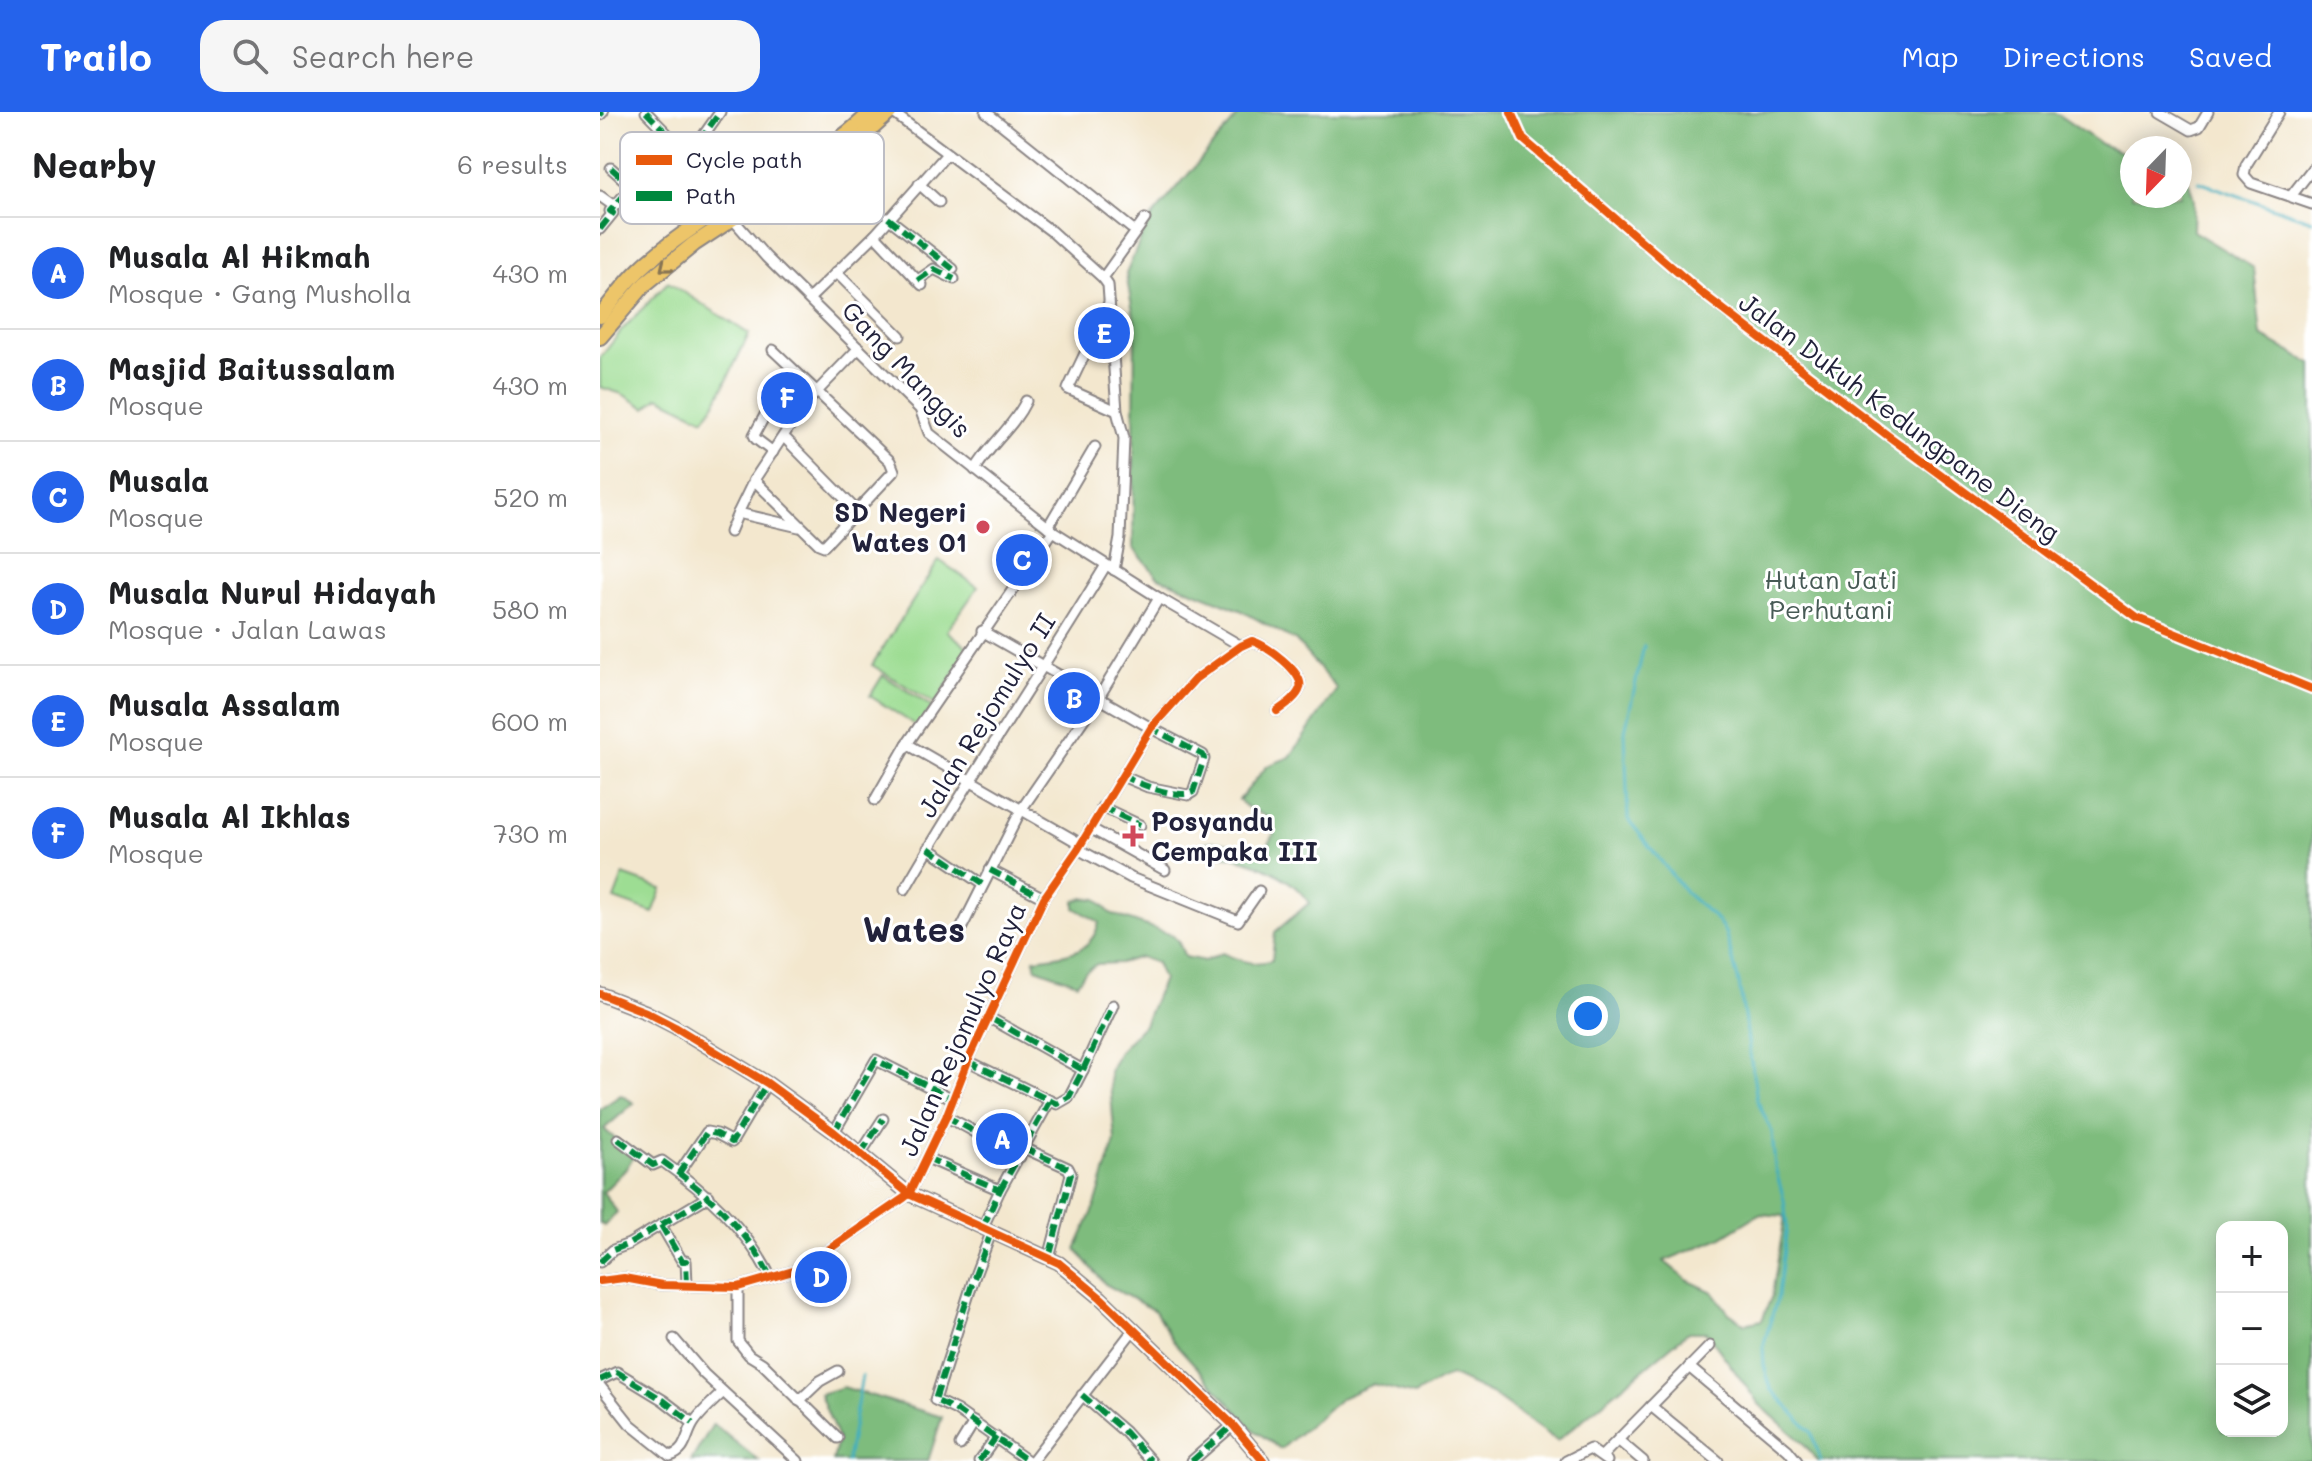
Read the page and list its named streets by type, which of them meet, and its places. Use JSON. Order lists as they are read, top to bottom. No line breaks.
{"streets":{"street":["Gang Manggis","Jalan Dukuh Kedungpane Dieng","Jalan Rejomulyo II","Jalan Rejomulyo Raya"]},"crossings":[["Gang Manggis","Jalan Rejomulyo II"],["Gang Manggis","Jalan Rejomulyo Raya"]],"districts":["Wates"],"parks":["Hutan Jati Perhutani"],"places":{"other":["SD Negeri Wates 01"],"health":["Posyandu Cempaka III"]},"legend":["Cycle path","Path"],"north":"bottom left","page":{"header":"Trailo","search":"Search here","nav":["Map","Directions","Saved"],"heading":["Nearby","6 results"],"list":[{"mark":"A","name":"Musala Al Hikmah","note":"Mosque · Gang Musholla","value":"430 m"},{"mark":"B","name":"Masjid Baitussalam","note":"Mosque","value":"430 m"},{"mark":"C","name":"Musala","note":"Mosque","value":"520 m"},{"mark":"D","name":"Musala Nurul Hidayah","note":"Mosque · Jalan Lawas","value":"580 m"},{"mark":"E","name":"Musala Assalam","note":"Mosque","value":"600 m"},{"mark":"F","name":"Musala Al Ikhlas","note":"Mosque","value":"730 m"}],"pins":["E","F","C","B","A","D"],"map_buttons":["+","−"]}}
